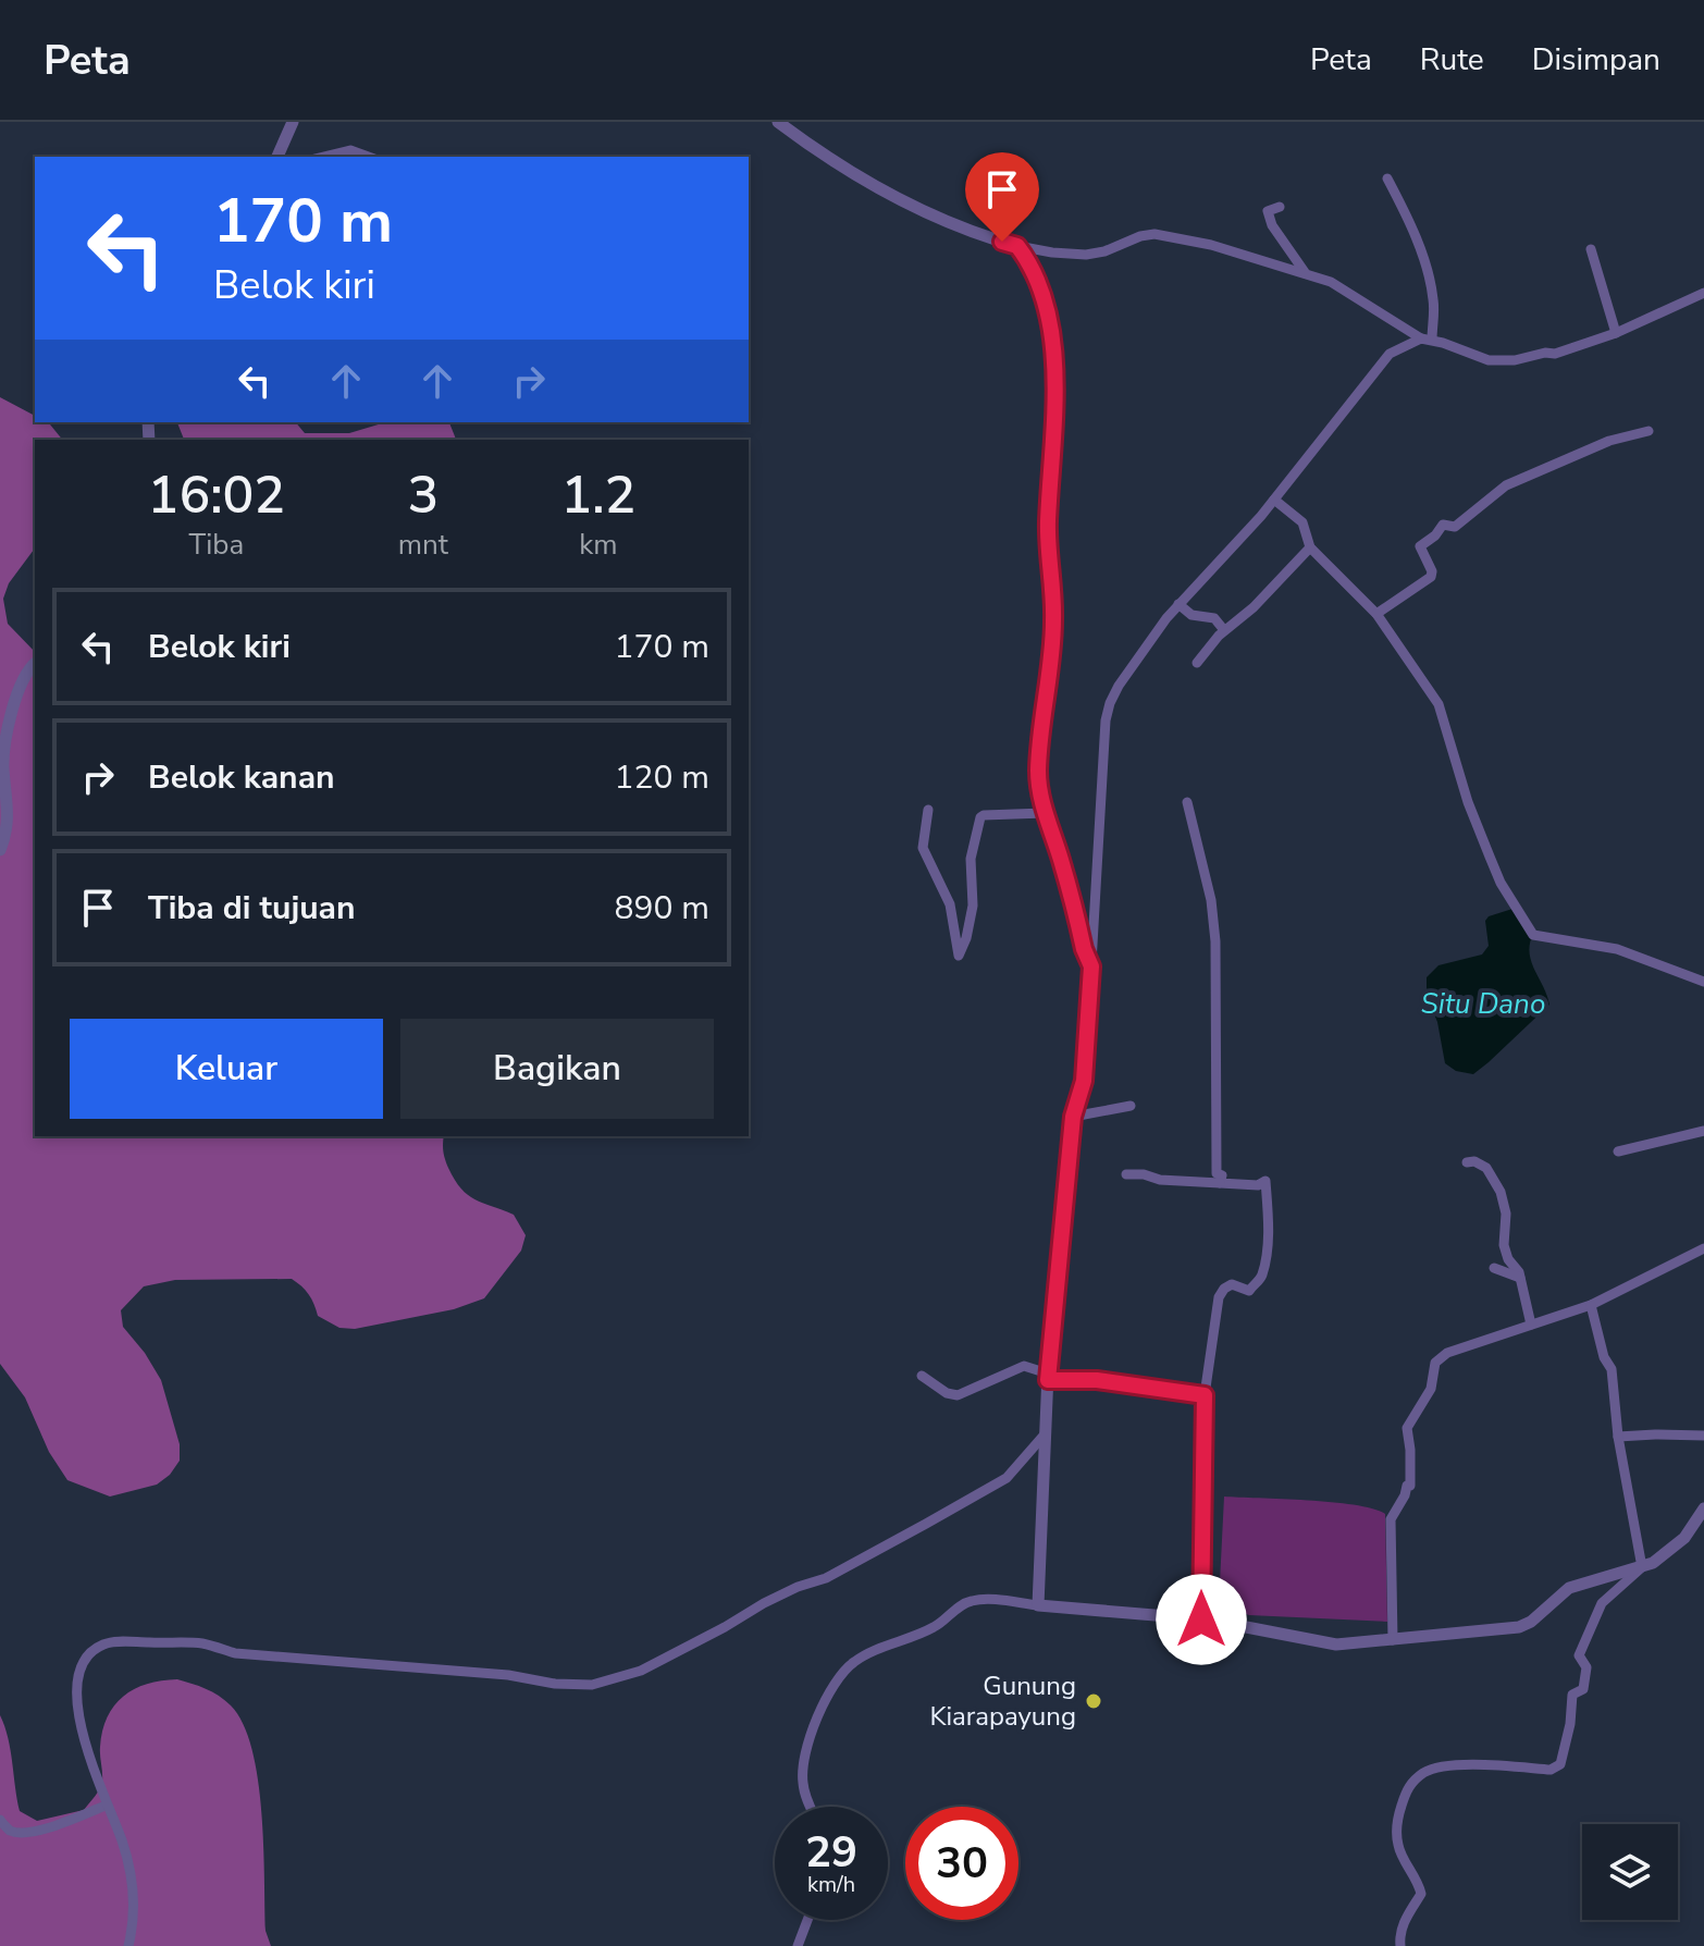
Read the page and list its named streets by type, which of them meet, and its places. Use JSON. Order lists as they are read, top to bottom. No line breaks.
{"water":["Situ Dano"],"places":["Gunung Kiarapayung"],"page":{"header":"Peta","nav":["Peta","Rute","Disimpan"],"turn":["170 m","Belok kiri"],"eta":["16:02","Tiba","3","mnt","1.2","km"],"list":[{"name":"Belok kiri","value":"170 m"},{"name":"Belok kanan","value":"120 m"},{"name":"Tiba di tujuan","value":"890 m"}],"buttons":["Keluar","Bagikan"],"speed":"29 km/h","limit":"30"}}
